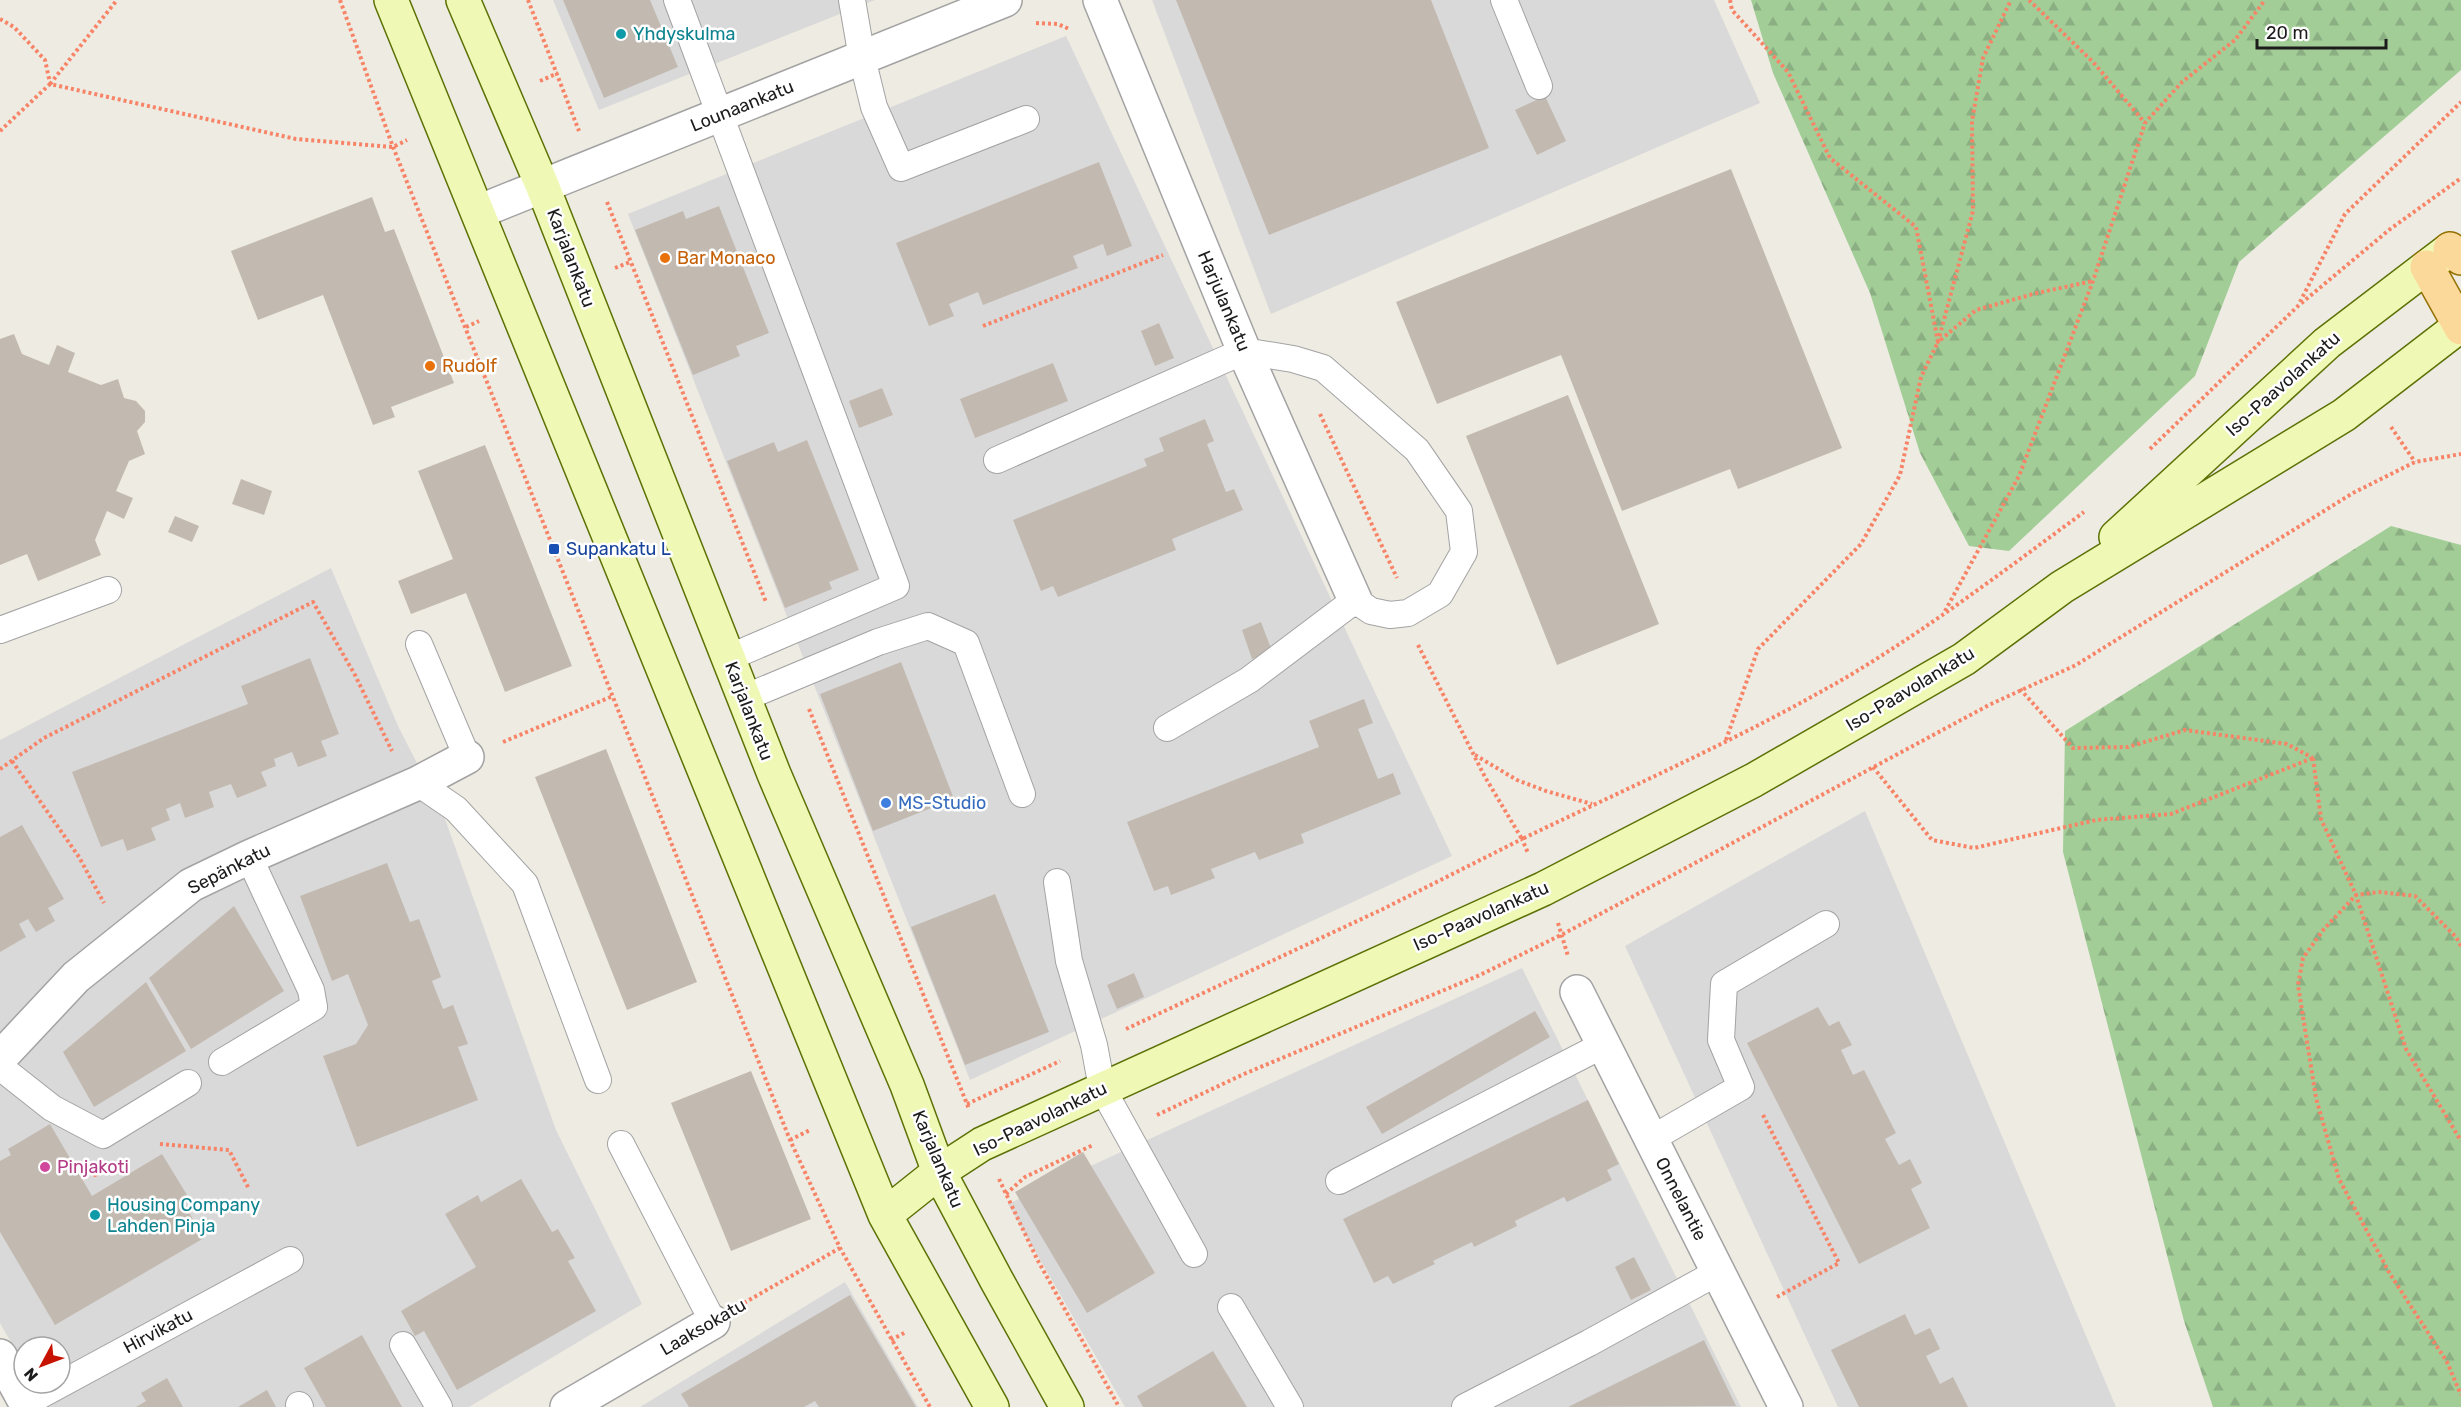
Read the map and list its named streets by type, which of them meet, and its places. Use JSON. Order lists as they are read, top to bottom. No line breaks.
{"streets":{"main road":["Karjalankatu","Iso-Paavolankatu"],"street":["Lounaankatu","Harjulankatu","Sepänkatu","Onnelantie","Laaksokatu"],"lane":["Hirvikatu"]},"crossings":[["Lounaankatu","Karjalankatu"],["Karjalankatu","Iso-Paavolankatu"]],"places":{"other":["Yhdyskulma","Bar Monaco","Rudolf","MS-Studio","Pinjakoti","Housing Company Lahden Pinja"],"transit":["Supankatu L"]},"scale_bar":"20 m","north":"bottom left"}
